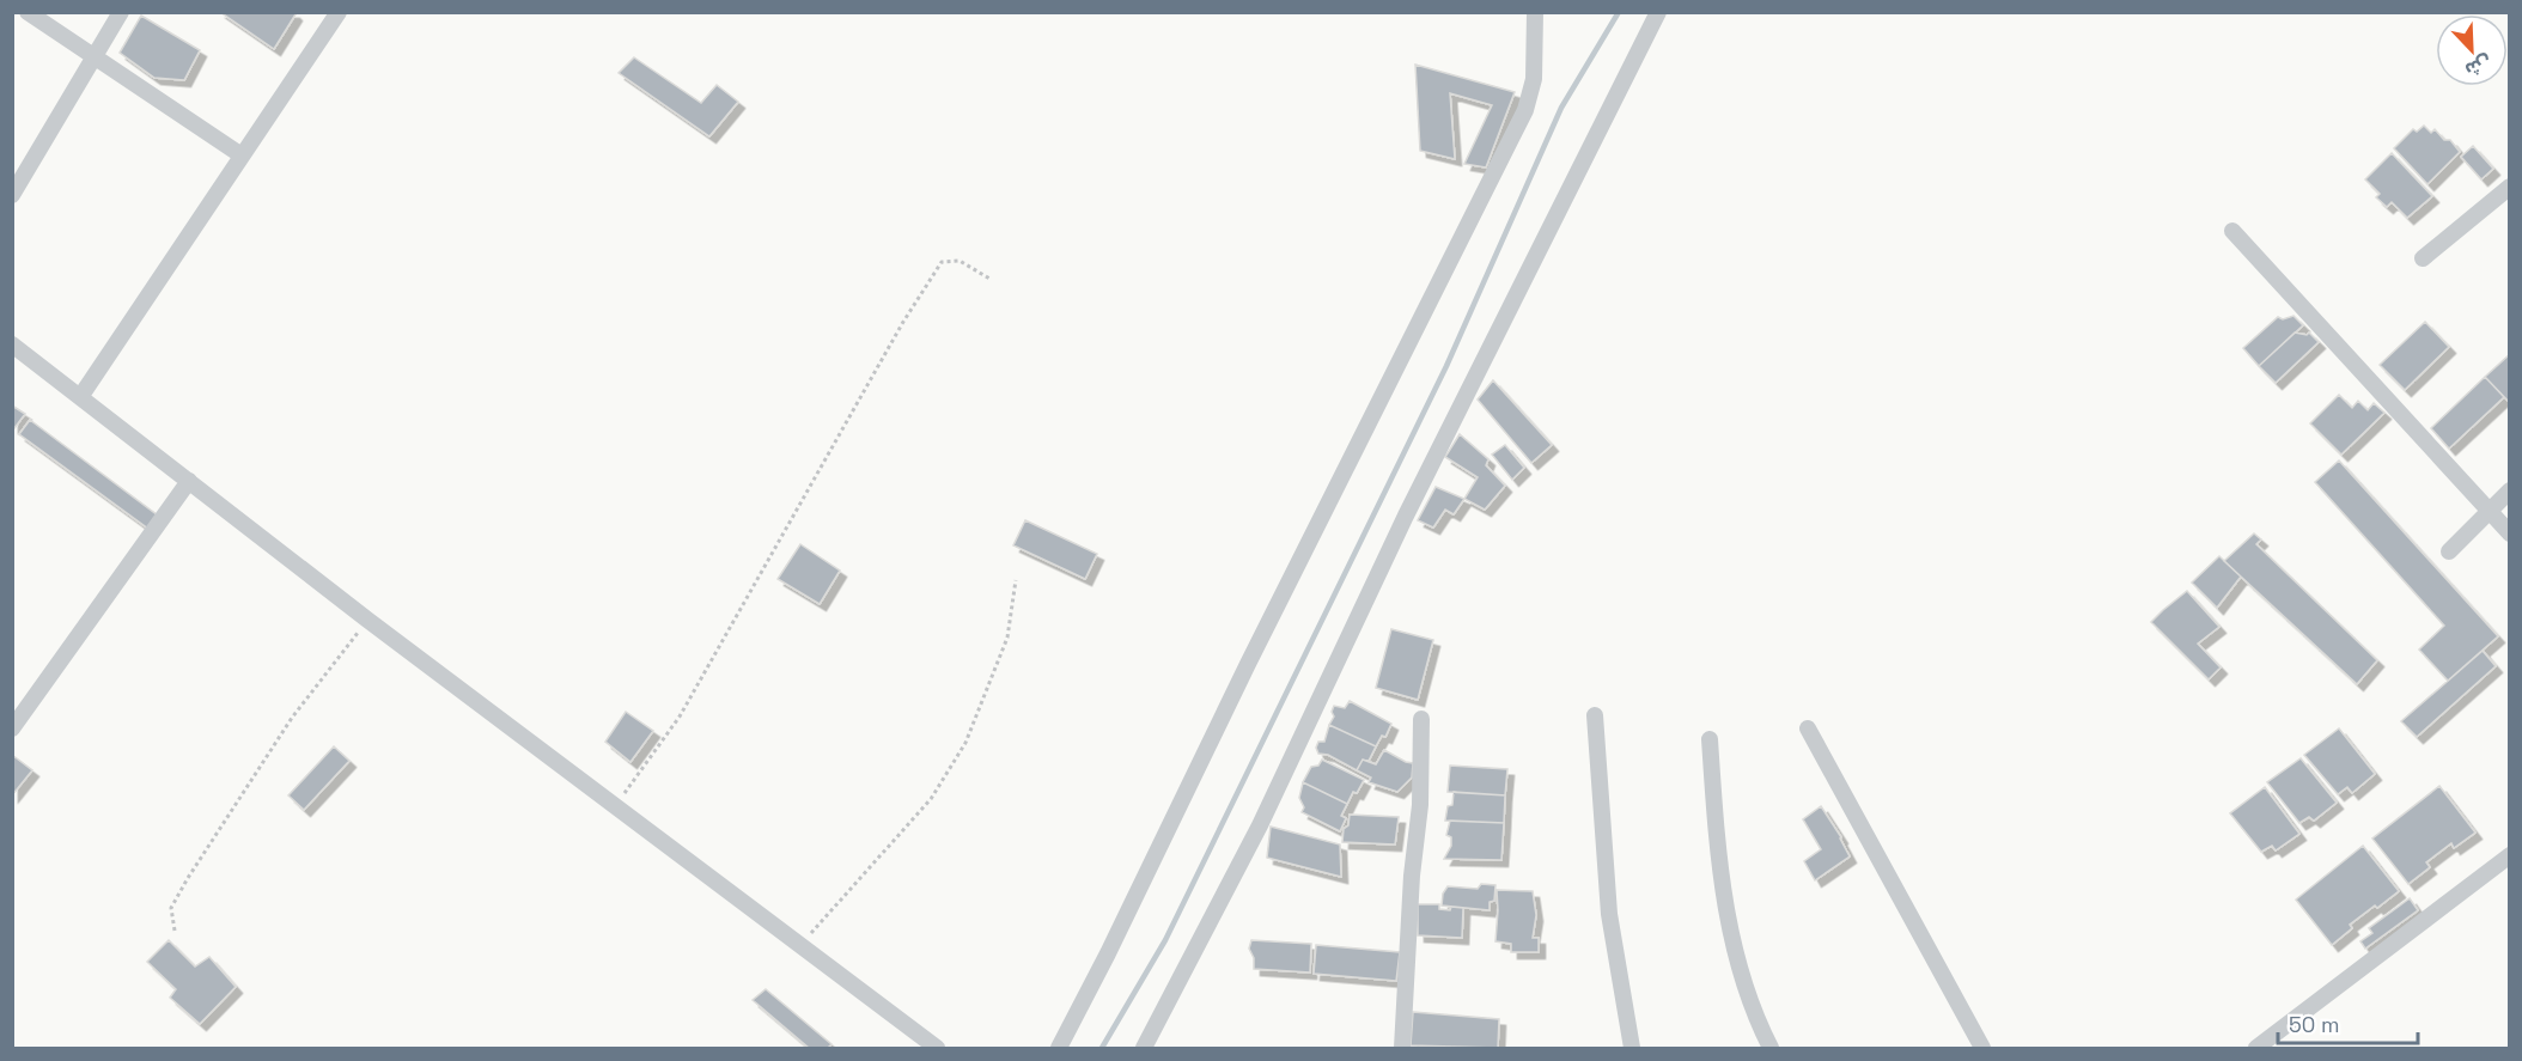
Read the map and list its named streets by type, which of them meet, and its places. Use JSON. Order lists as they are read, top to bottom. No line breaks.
{"scale_bar":"50 m","north":"bottom right"}
